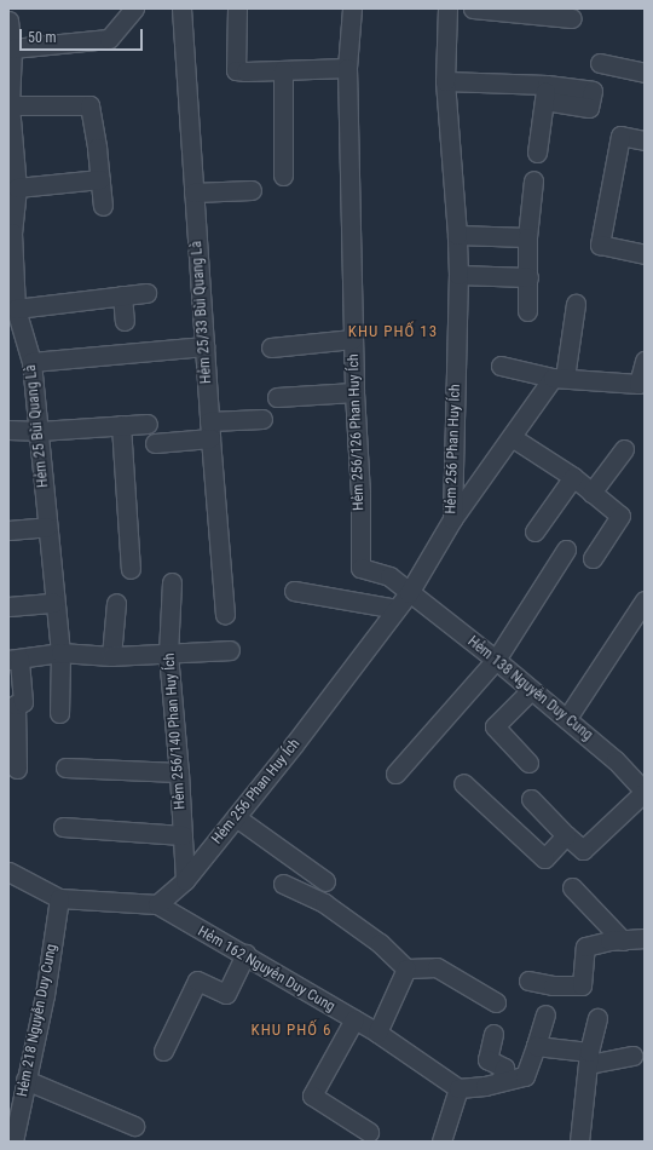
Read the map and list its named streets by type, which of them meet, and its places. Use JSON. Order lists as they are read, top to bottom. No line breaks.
{"streets":{"street":["Hẻm 25/33 Bùi Quang Là","Hẻm 25 Bùi Quang Là","Hẻm 256/126 Phan Huy Ích","Hẻm 256 Phan Huy Ích","Hẻm 138 Nguyễn Duy Cung","Hẻm 256/140 Phan Huy Ích","Hẻm 162 Nguyễn Duy Cung","Hẻm 218 Nguyễn Duy Cung"]},"crossings":[["Hẻm 256/126 Phan Huy Ích","Hẻm 256 Phan Huy Ích"],["Hẻm 256/126 Phan Huy Ích","Hẻm 138 Nguyễn Duy Cung"],["Hẻm 256 Phan Huy Ích","Hẻm 138 Nguyễn Duy Cung"],["Hẻm 256 Phan Huy Ích","Hẻm 256/140 Phan Huy Ích"],["Hẻm 256 Phan Huy Ích","Hẻm 162 Nguyễn Duy Cung"],["Hẻm 162 Nguyễn Duy Cung","Hẻm 218 Nguyễn Duy Cung"]],"districts":["KHU PHỐ 13","KHU PHỐ 6"],"scale_bar":"50 m"}
